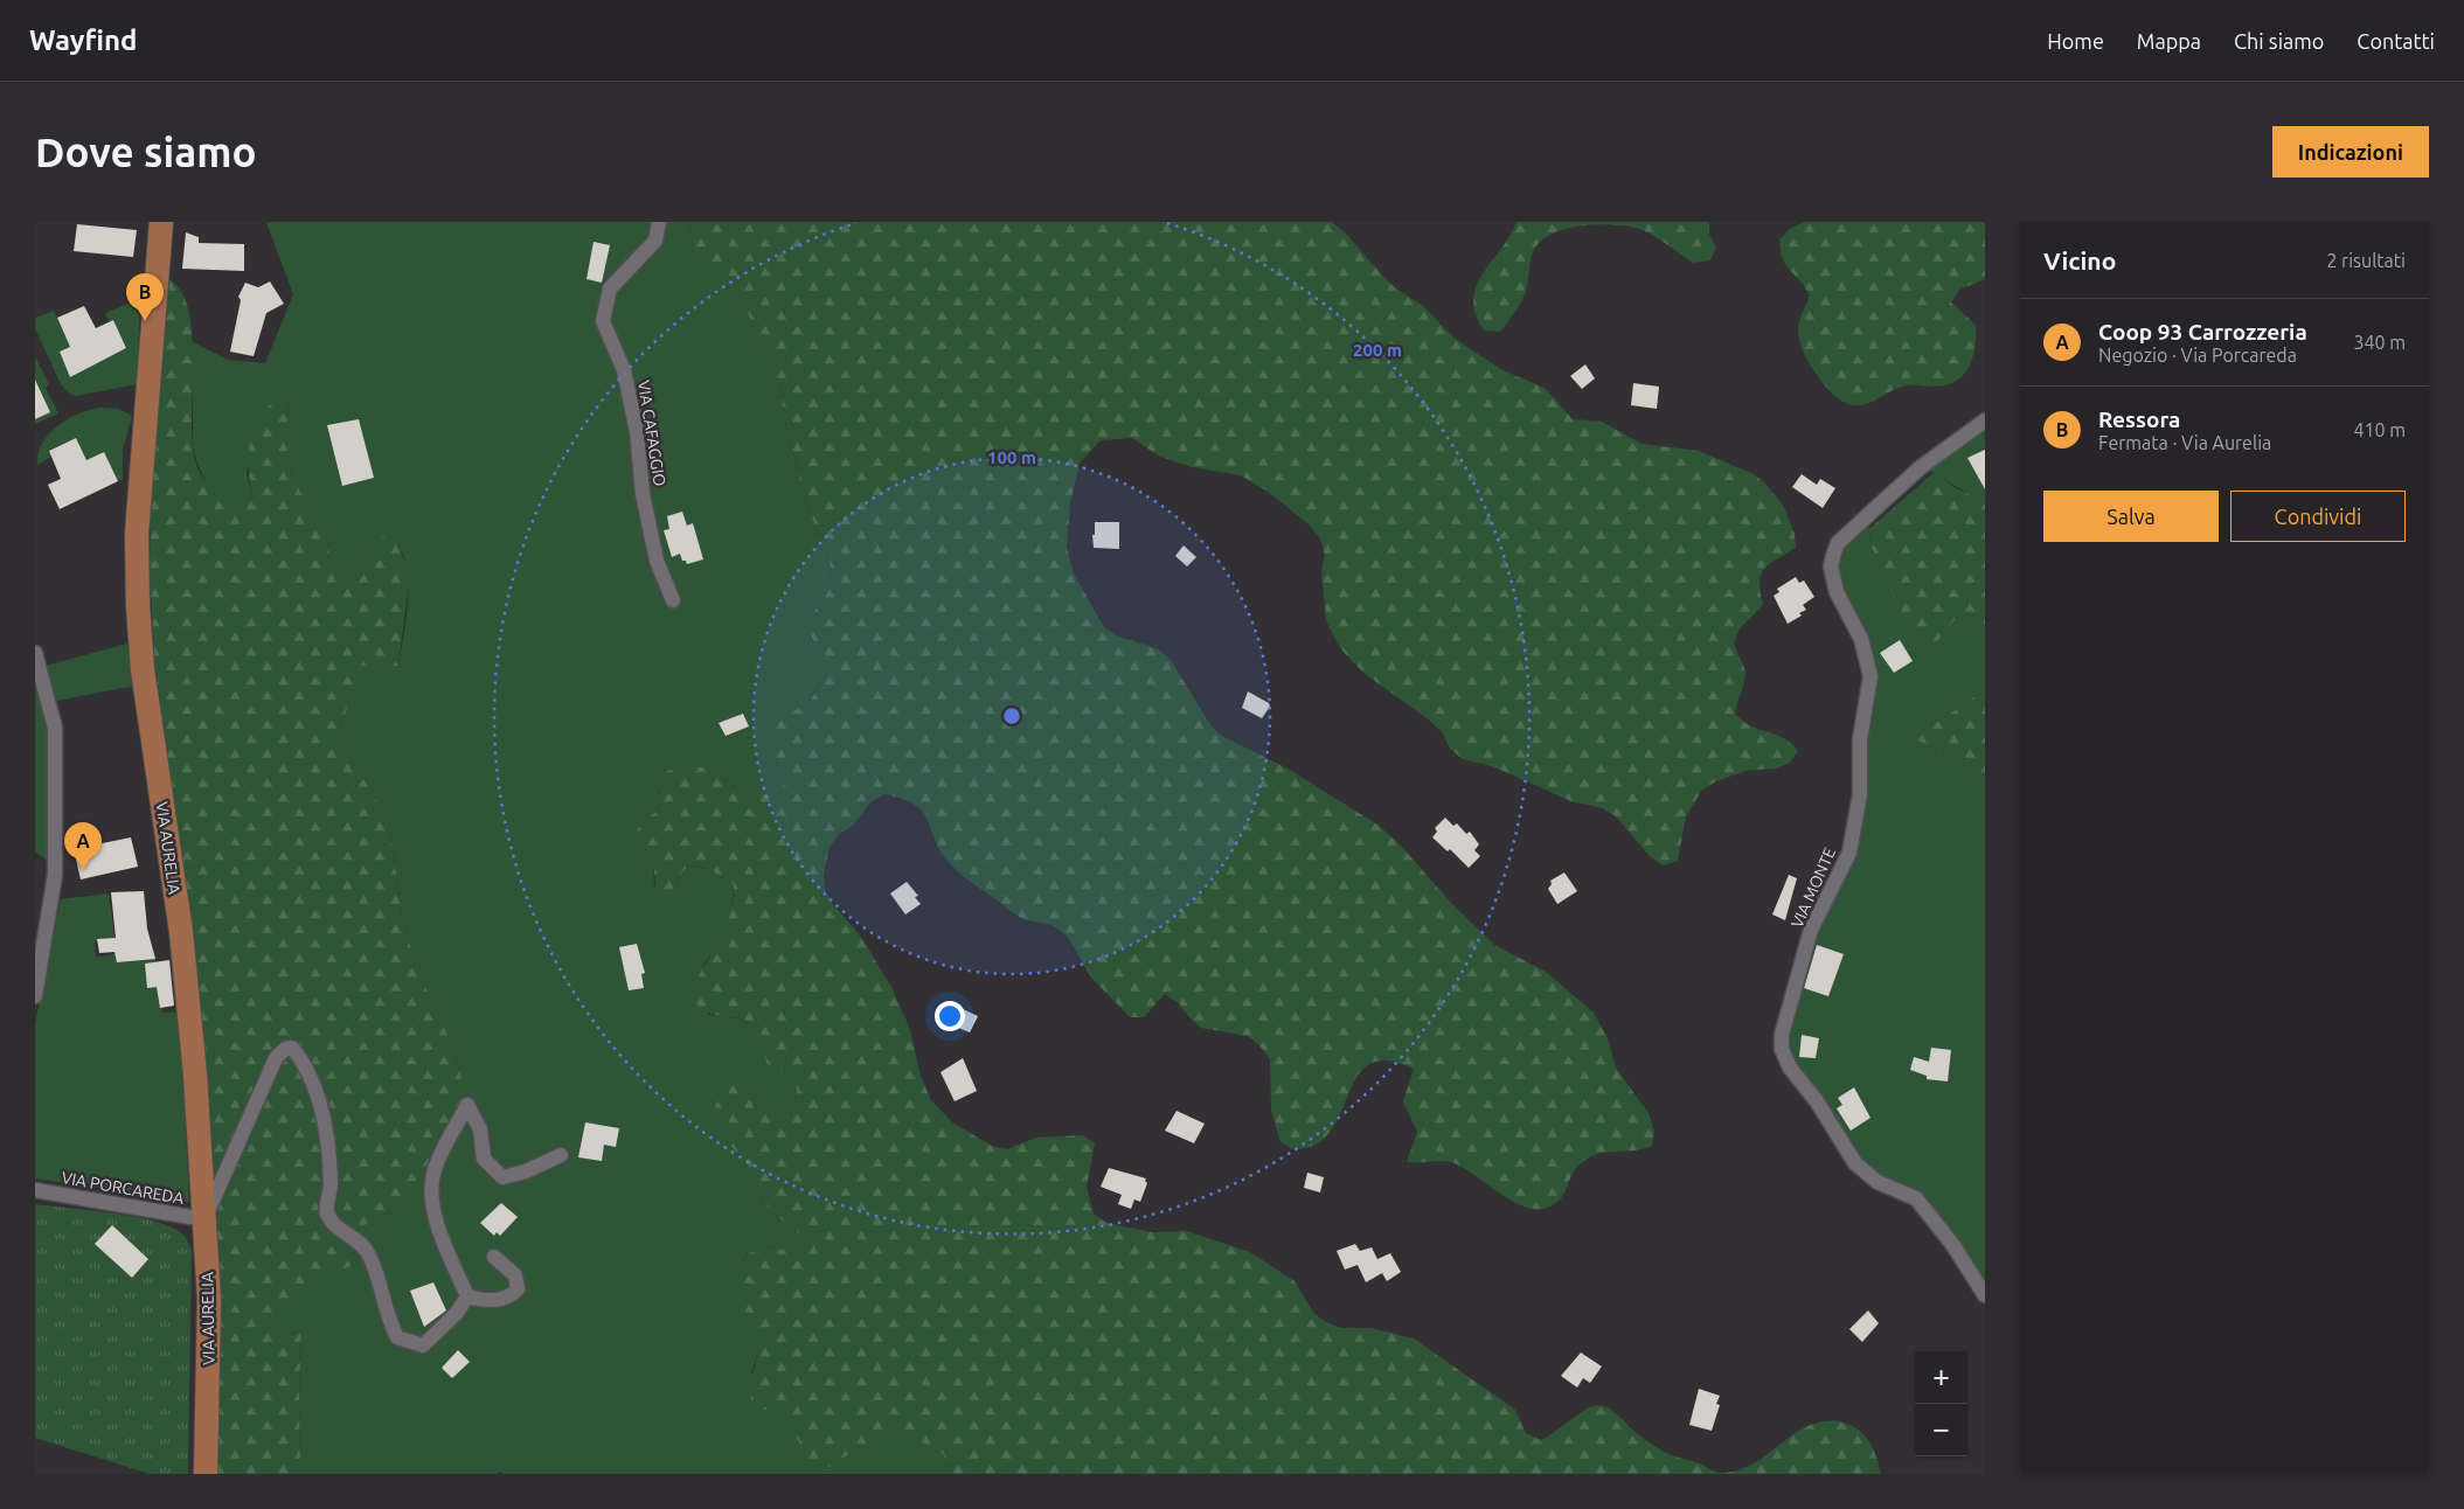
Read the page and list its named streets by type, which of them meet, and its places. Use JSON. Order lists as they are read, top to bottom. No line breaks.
{"streets":{"main road":["VIA AURELIA"],"street":["VIA CAFAGGIO","VIA MONTE","VIA PORCAREDA"]},"crossings":[["VIA AURELIA","VIA PORCAREDA"]],"page":{"header":"Wayfind","nav":["Home","Mappa","Chi siamo","Contatti"],"buttons":["Indicazioni",["Salva","Condividi"]],"title":"Dove siamo","heading":["Vicino","2 risultati"],"pins":["B","A"],"list":[{"mark":"A","name":"Coop 93 Carrozzeria","note":"Negozio · Via Porcareda","value":"340 m"},{"mark":"B","name":"Ressora","note":"Fermata · Via Aurelia","value":"410 m"}],"map_buttons":["+","−"]},"rings":["200 m","100 m"]}
